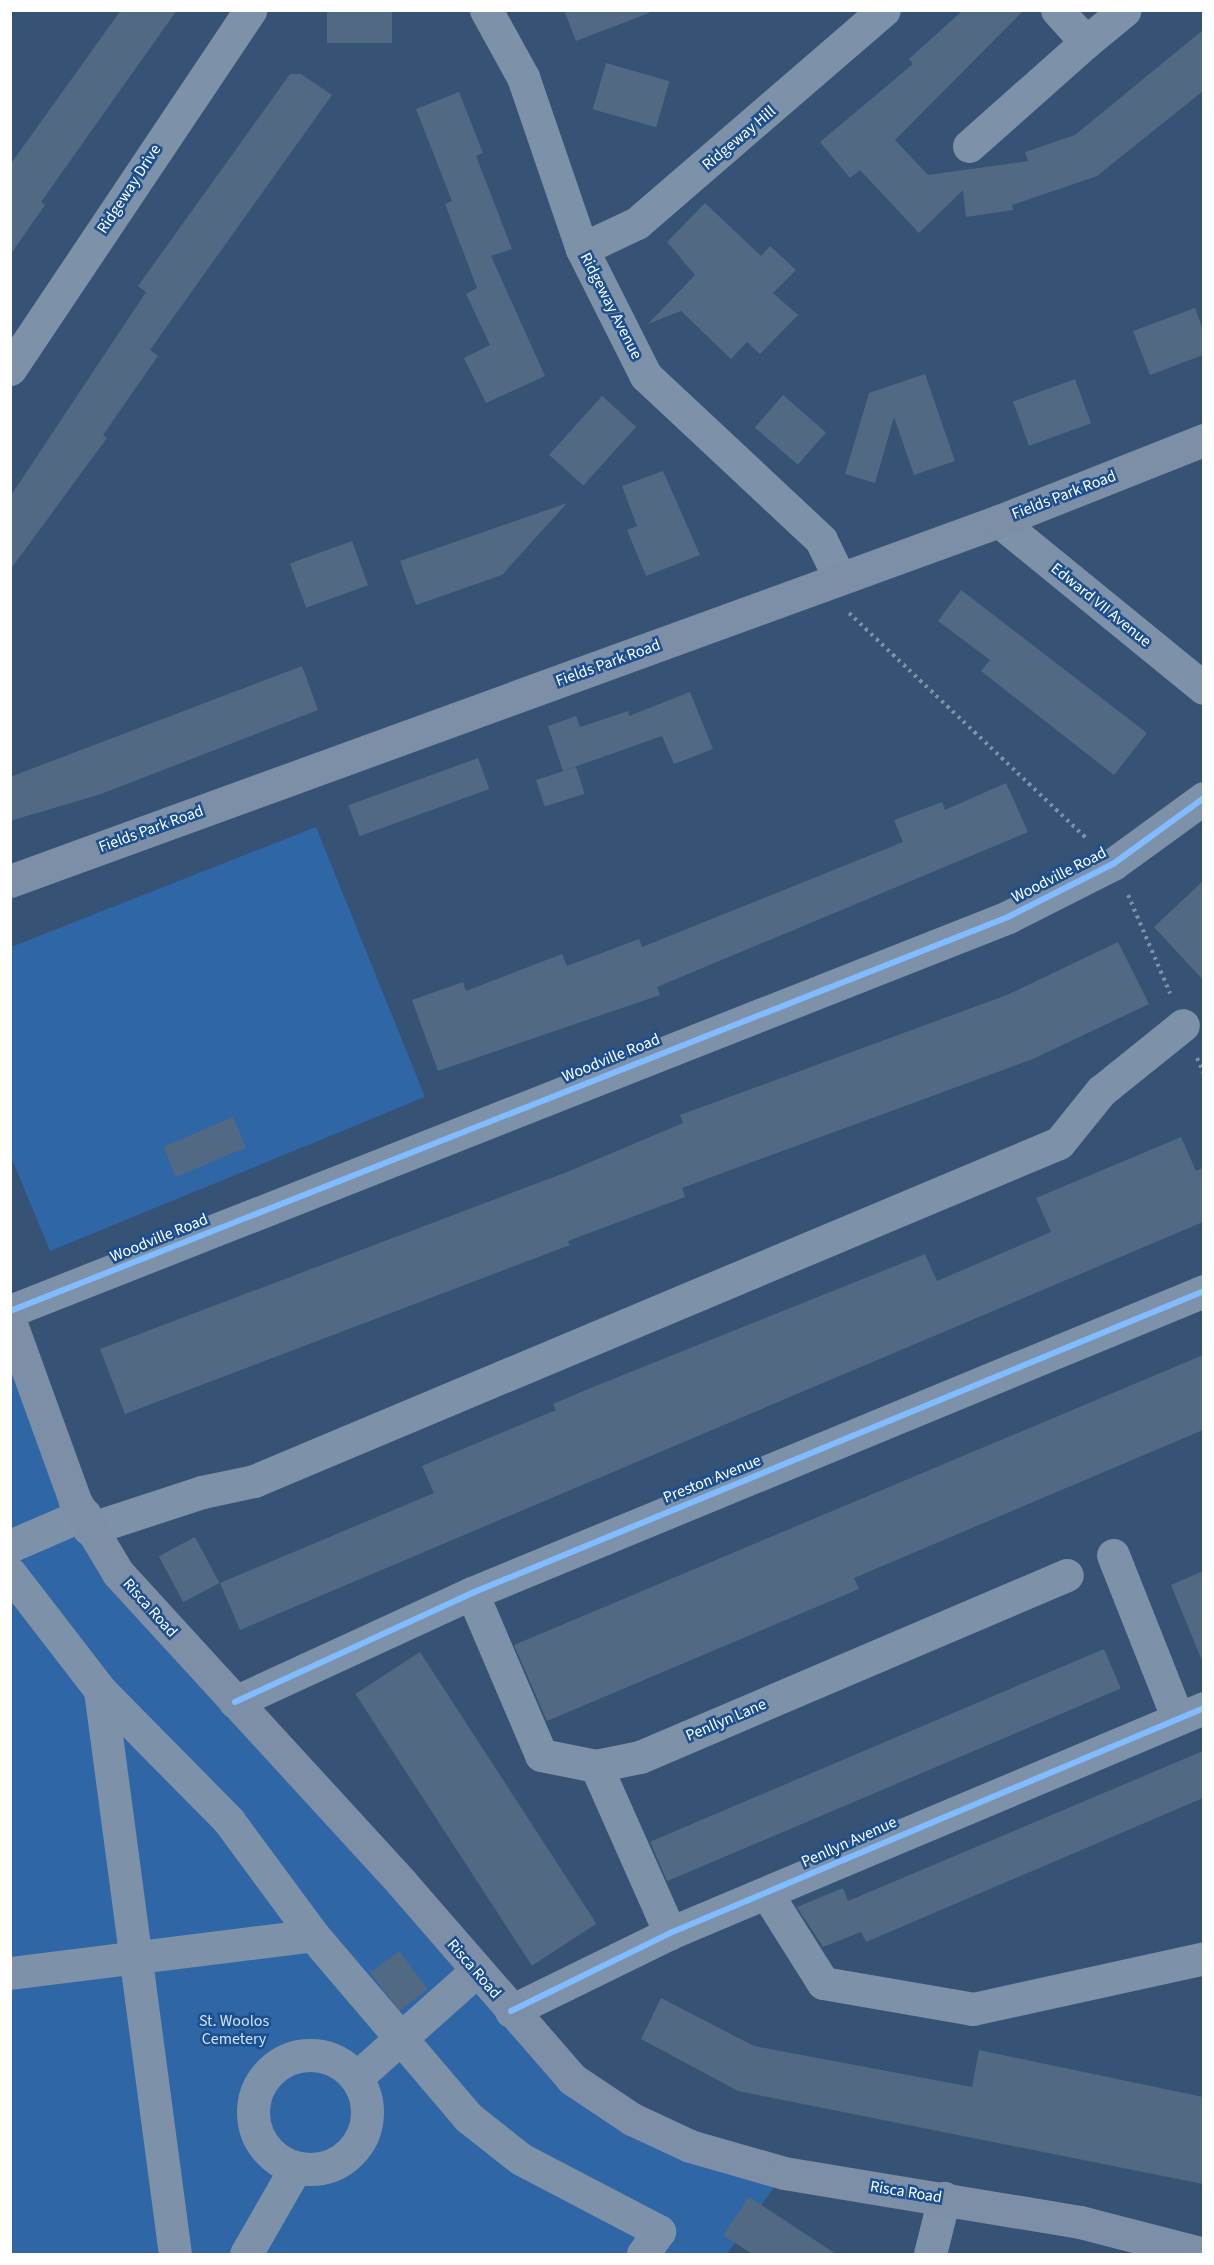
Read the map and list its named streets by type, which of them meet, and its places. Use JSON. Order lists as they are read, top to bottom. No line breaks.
{"streets":{"main road":["Fields Park Road","Risca Road"],"street":["Ridgeway Hill","Ridgeway Drive","Ridgeway Avenue","Edward VII Avenue","Woodville Road","Preston Avenue","Penllyn Lane","Penllyn Avenue"]},"crossings":[["Ridgeway Hill","Ridgeway Avenue"],["Ridgeway Avenue","Fields Park Road"],["Fields Park Road","Edward VII Avenue"],["Preston Avenue","Risca Road"],["Preston Avenue","Penllyn Lane"],["Risca Road","Penllyn Avenue"]],"parks":["St. Woolos Cemetery"]}
